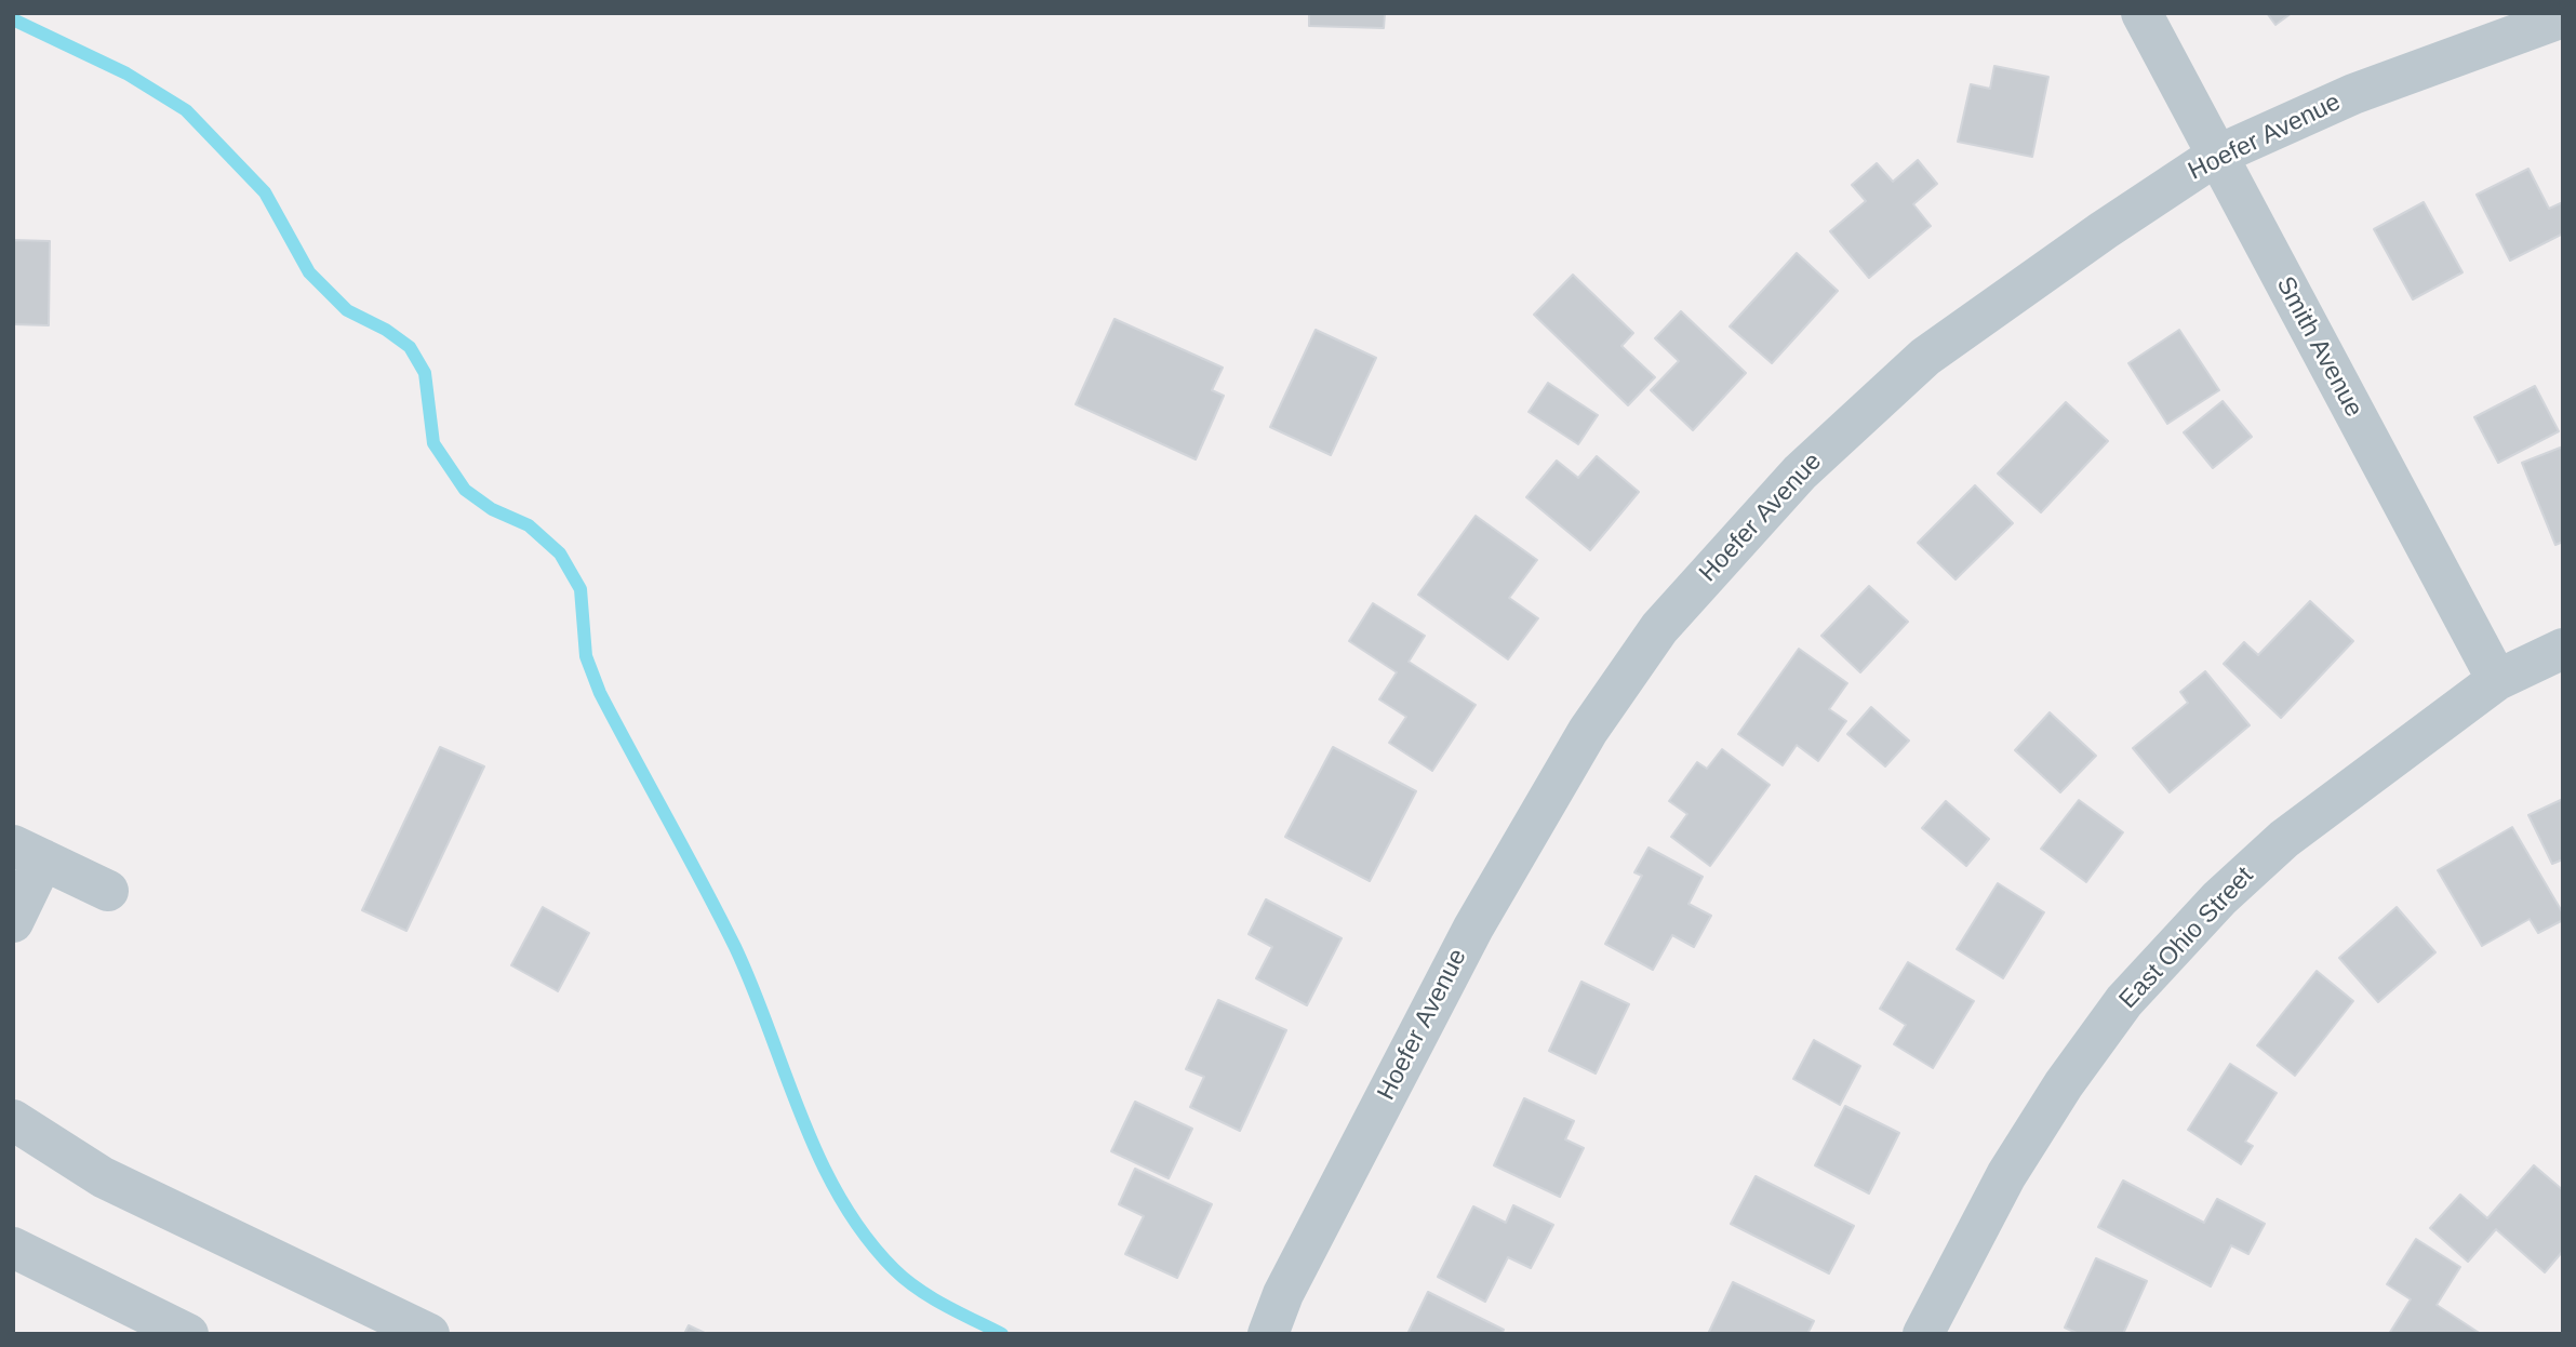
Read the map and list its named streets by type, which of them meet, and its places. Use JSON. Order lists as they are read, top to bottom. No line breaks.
{"streets":{"street":["Hoefer Avenue","Smith Avenue","East Ohio Street"]},"crossings":[["Hoefer Avenue","Smith Avenue"],["Smith Avenue","East Ohio Street"]]}
